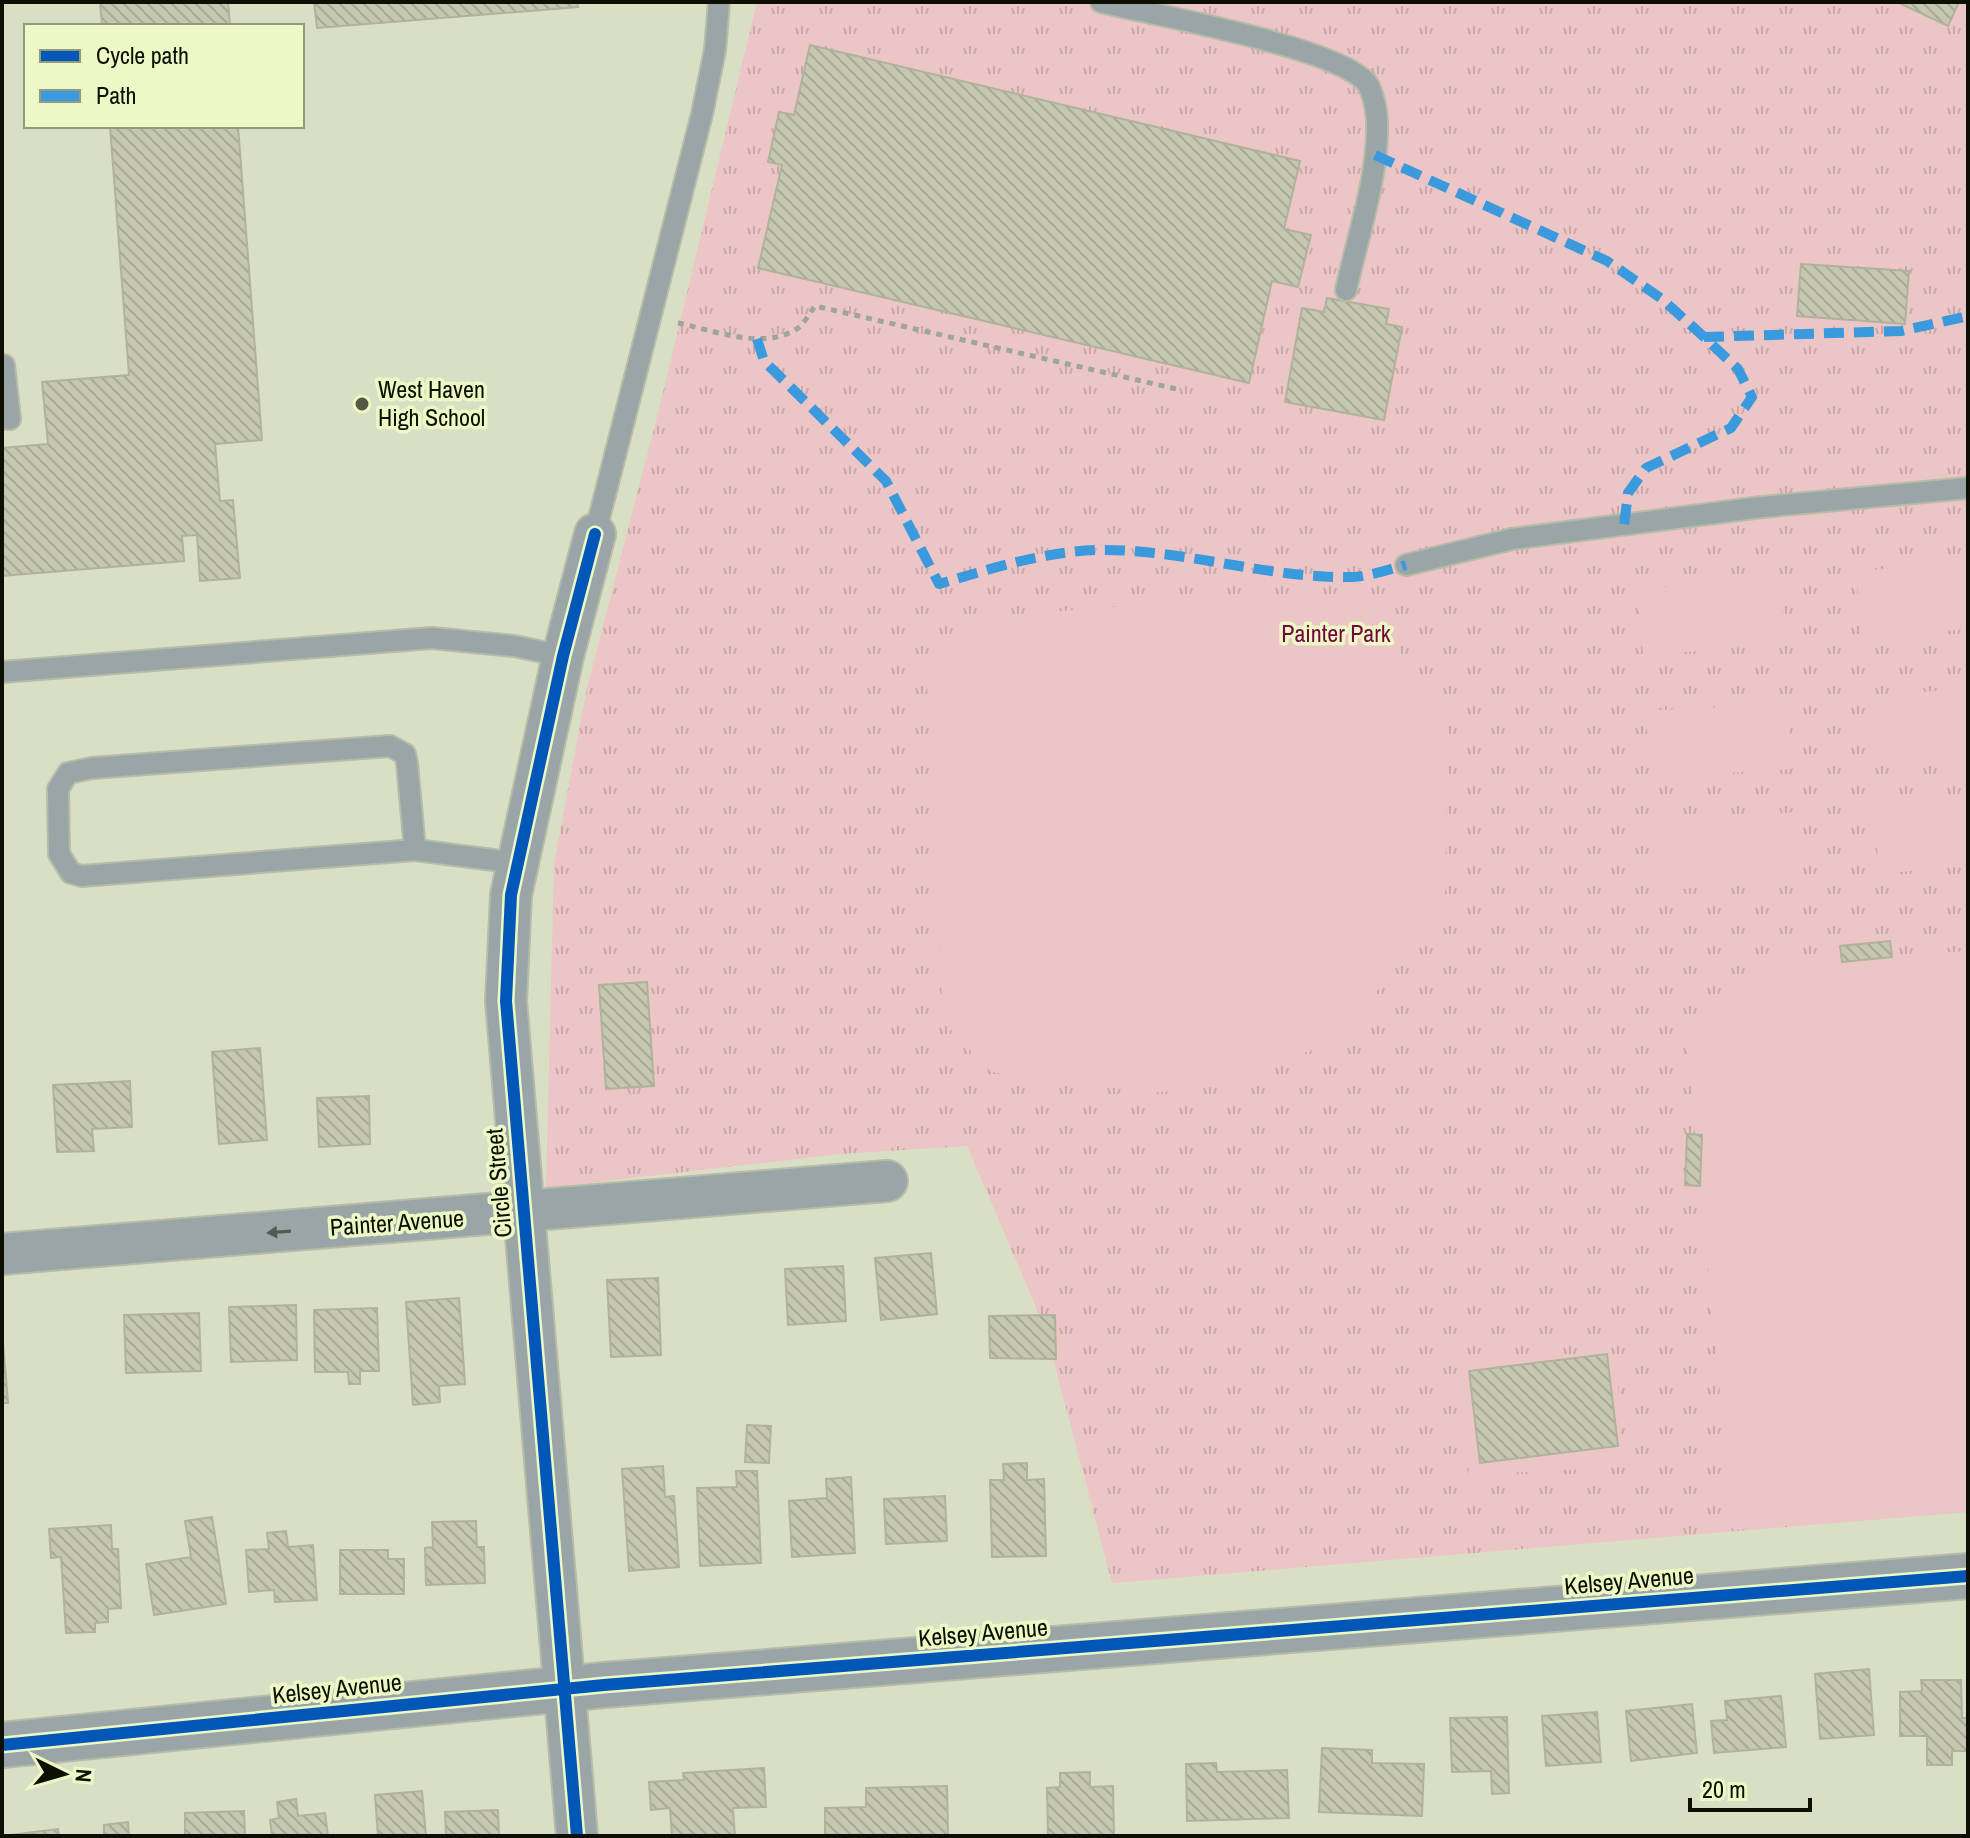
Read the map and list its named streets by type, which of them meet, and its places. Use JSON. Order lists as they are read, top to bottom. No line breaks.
{"streets":{"street":["Circle Street","Painter Avenue","Kelsey Avenue"]},"crossings":[["Circle Street","Painter Avenue"],["Circle Street","Kelsey Avenue"]],"one_way":["Painter Avenue"],"parks":["Painter Park"],"places":["West Haven High School"],"legend":["Cycle path","Path"],"scale_bar":"20 m","north":"right"}
